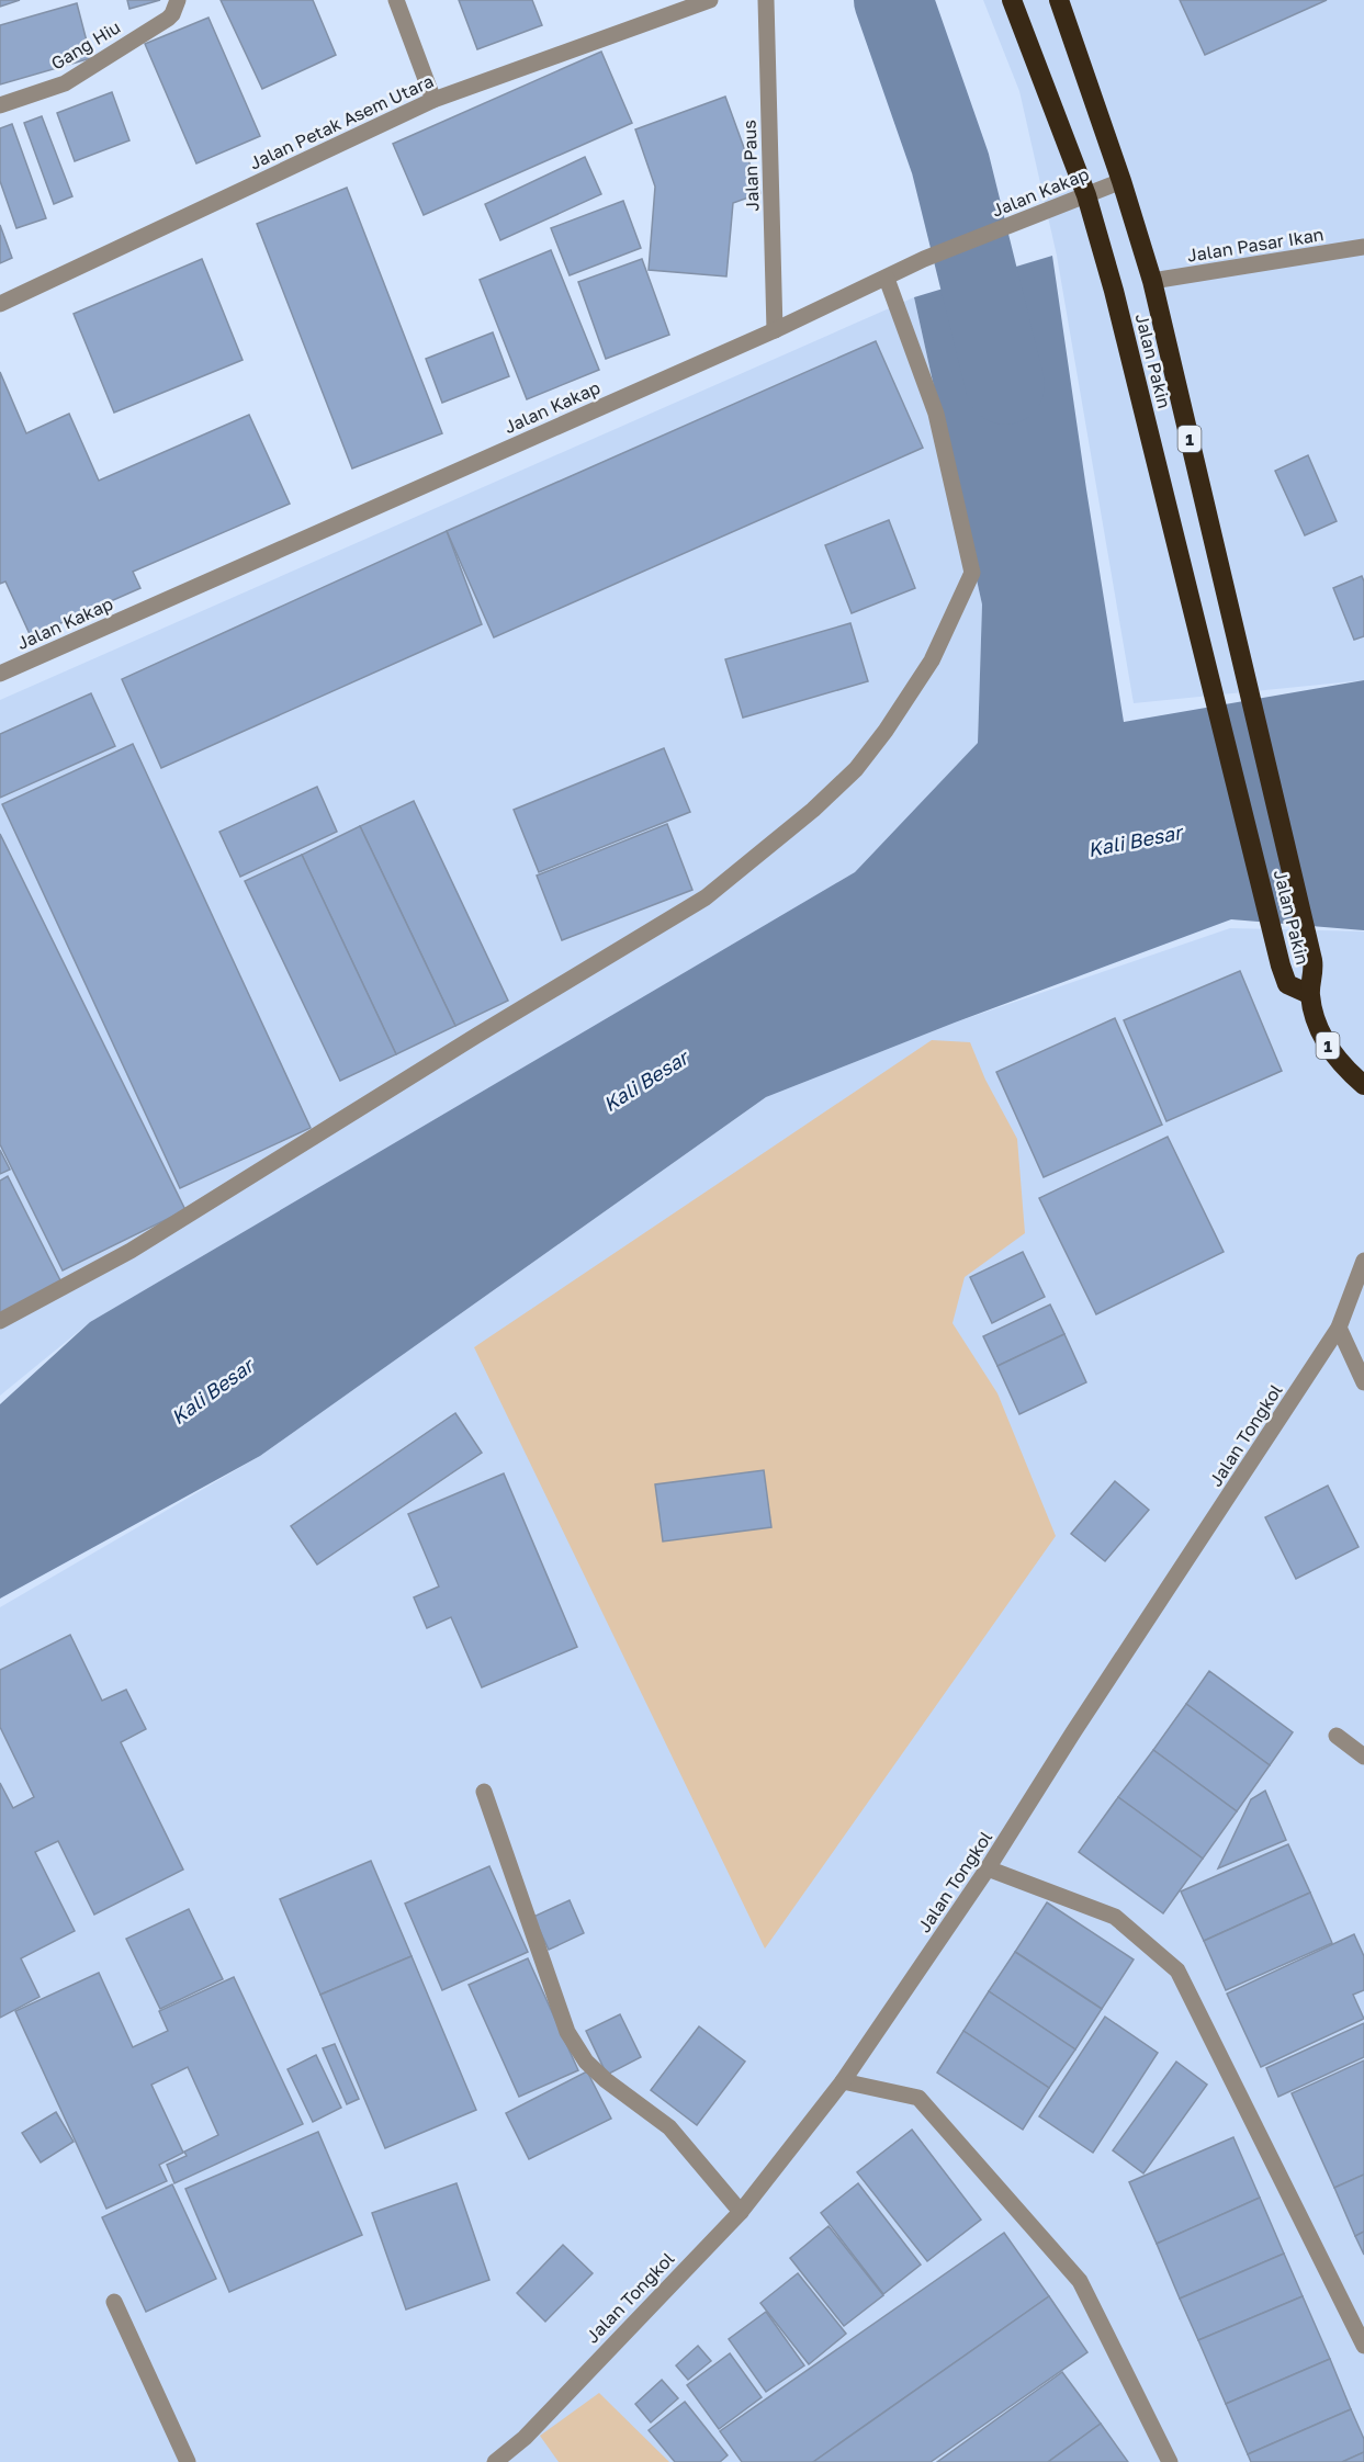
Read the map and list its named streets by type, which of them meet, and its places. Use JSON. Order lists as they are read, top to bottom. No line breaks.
{"streets":{"highway":["Jalan Pakin","1"],"street":["Gang Hiu","Jalan Petak Asem Utara","Jalan Paus","Jalan Kakap","Jalan Pasar Ikan","Jalan Tongkol"]},"crossings":[["Jalan Paus","Jalan Kakap"],["Jalan Kakap","Jalan Pakin"],["Jalan Pasar Ikan","Jalan Pakin"],["Jalan Pakin","1"]],"water":["Kali Besar"]}
